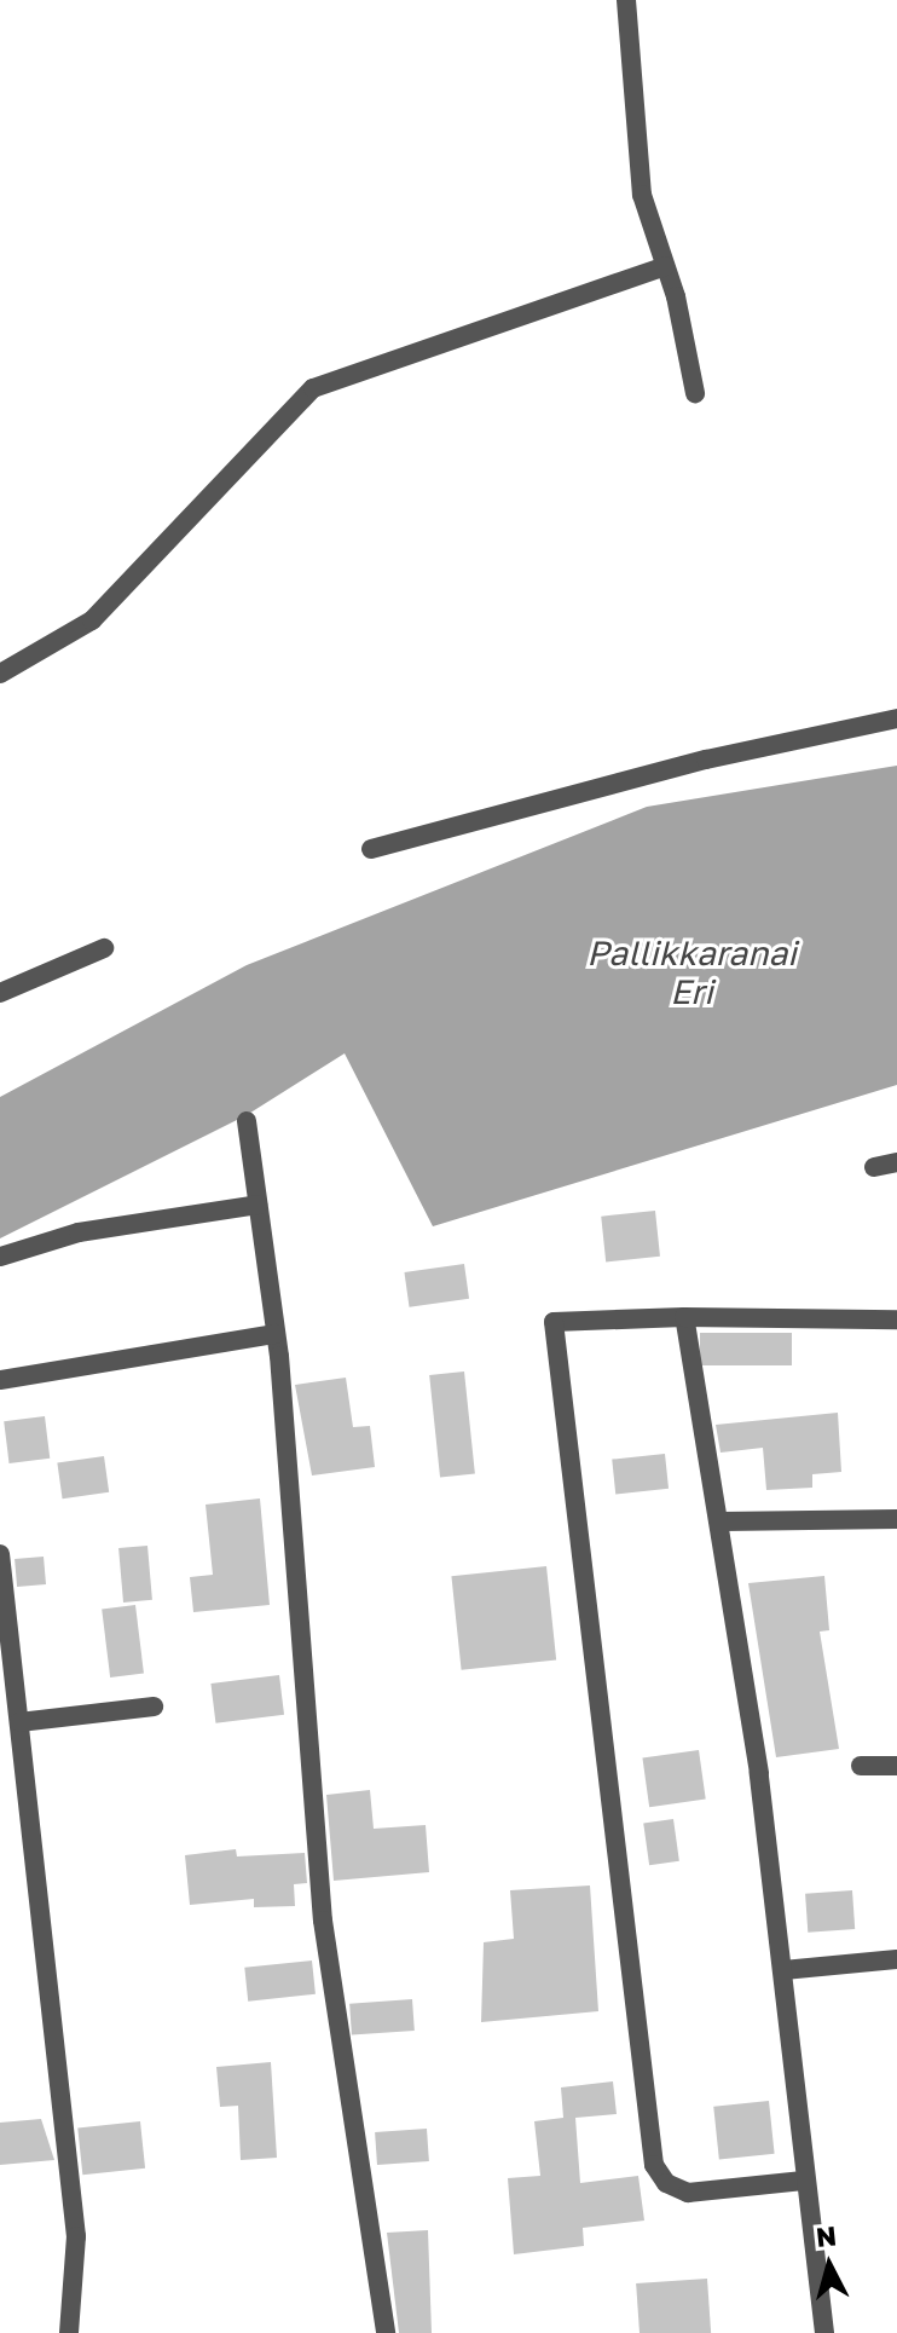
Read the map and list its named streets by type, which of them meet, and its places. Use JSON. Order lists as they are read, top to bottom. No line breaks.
{"water":["Pallikkaranai Eri"],"north":"top"}
